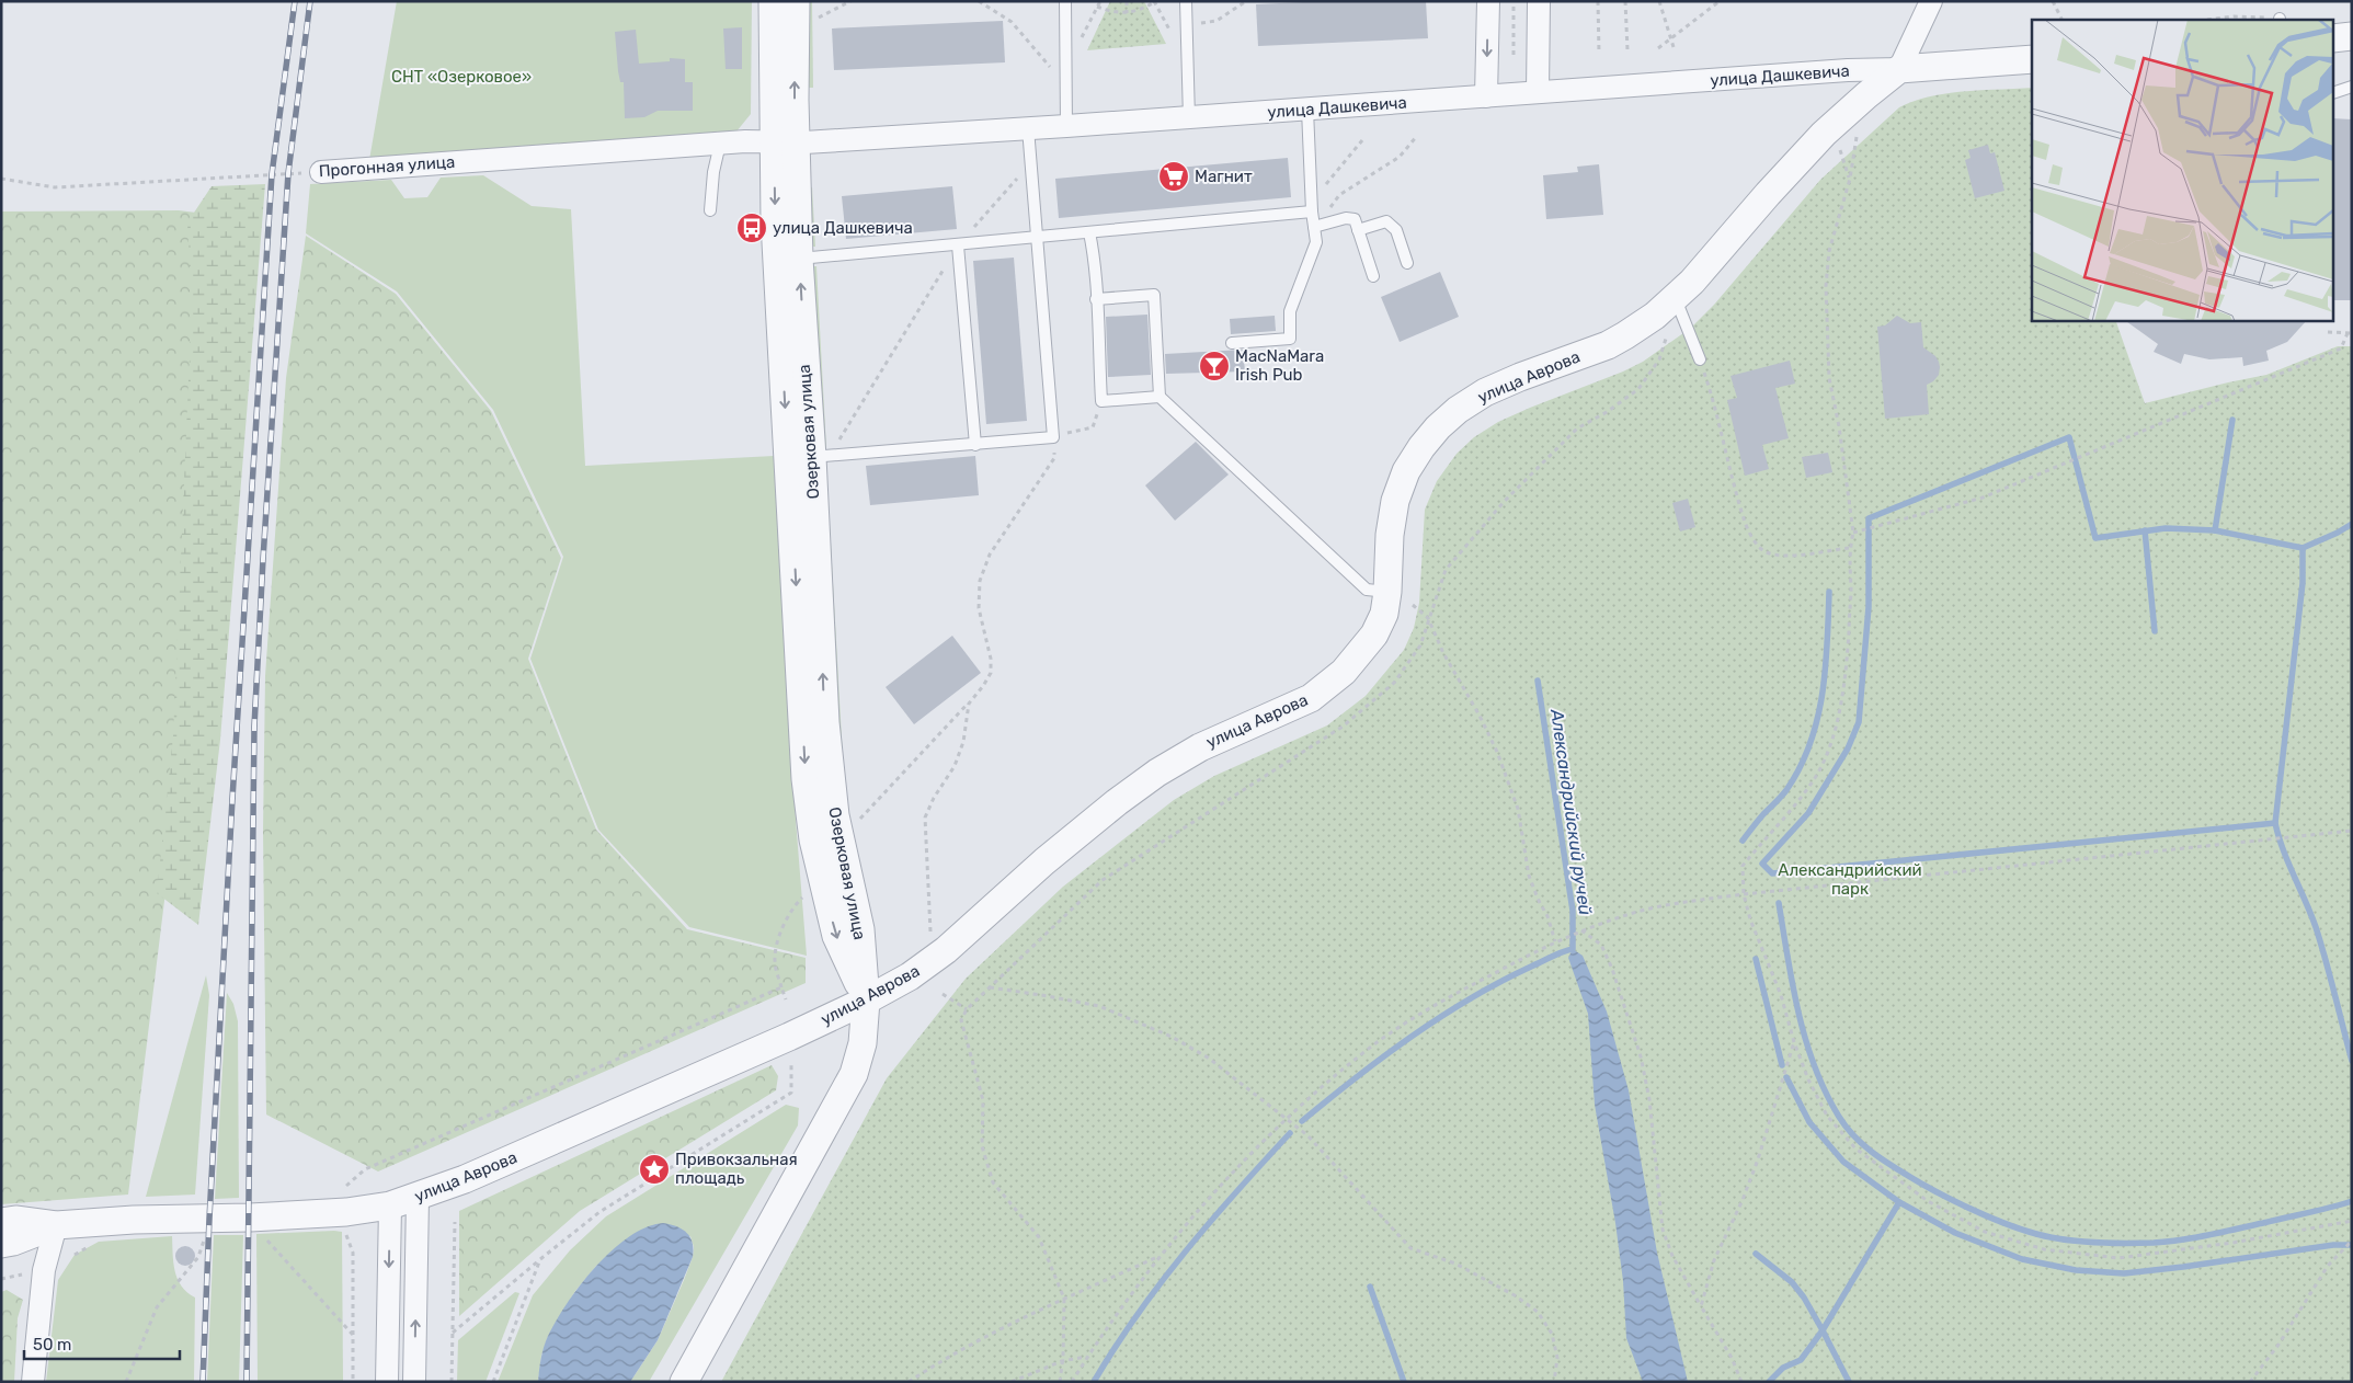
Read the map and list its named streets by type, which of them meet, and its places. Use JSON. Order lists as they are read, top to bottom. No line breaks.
{"streets":{"street":["улица Дашкевича","Прогонная улица","улица Аврова","Озерковая улица"]},"crossings":[["улица Дашкевича","Прогонная улица"],["улица Дашкевича","улица Аврова"],["улица Дашкевича","Озерковая улица"],["Прогонная улица","Озерковая улица"],["улица Аврова","Озерковая улица"]],"water":["Александрийский ручей"],"parks":["СНТ «Озерковое»","Александрийский парк"],"places":{"supermarket":["Магнит"],"bus stop":["улица Дашкевича"],"bar":["MacNaMara Irish Pub"],"place":["Привокзальная площадь"]},"scale_bar":"50 m"}
